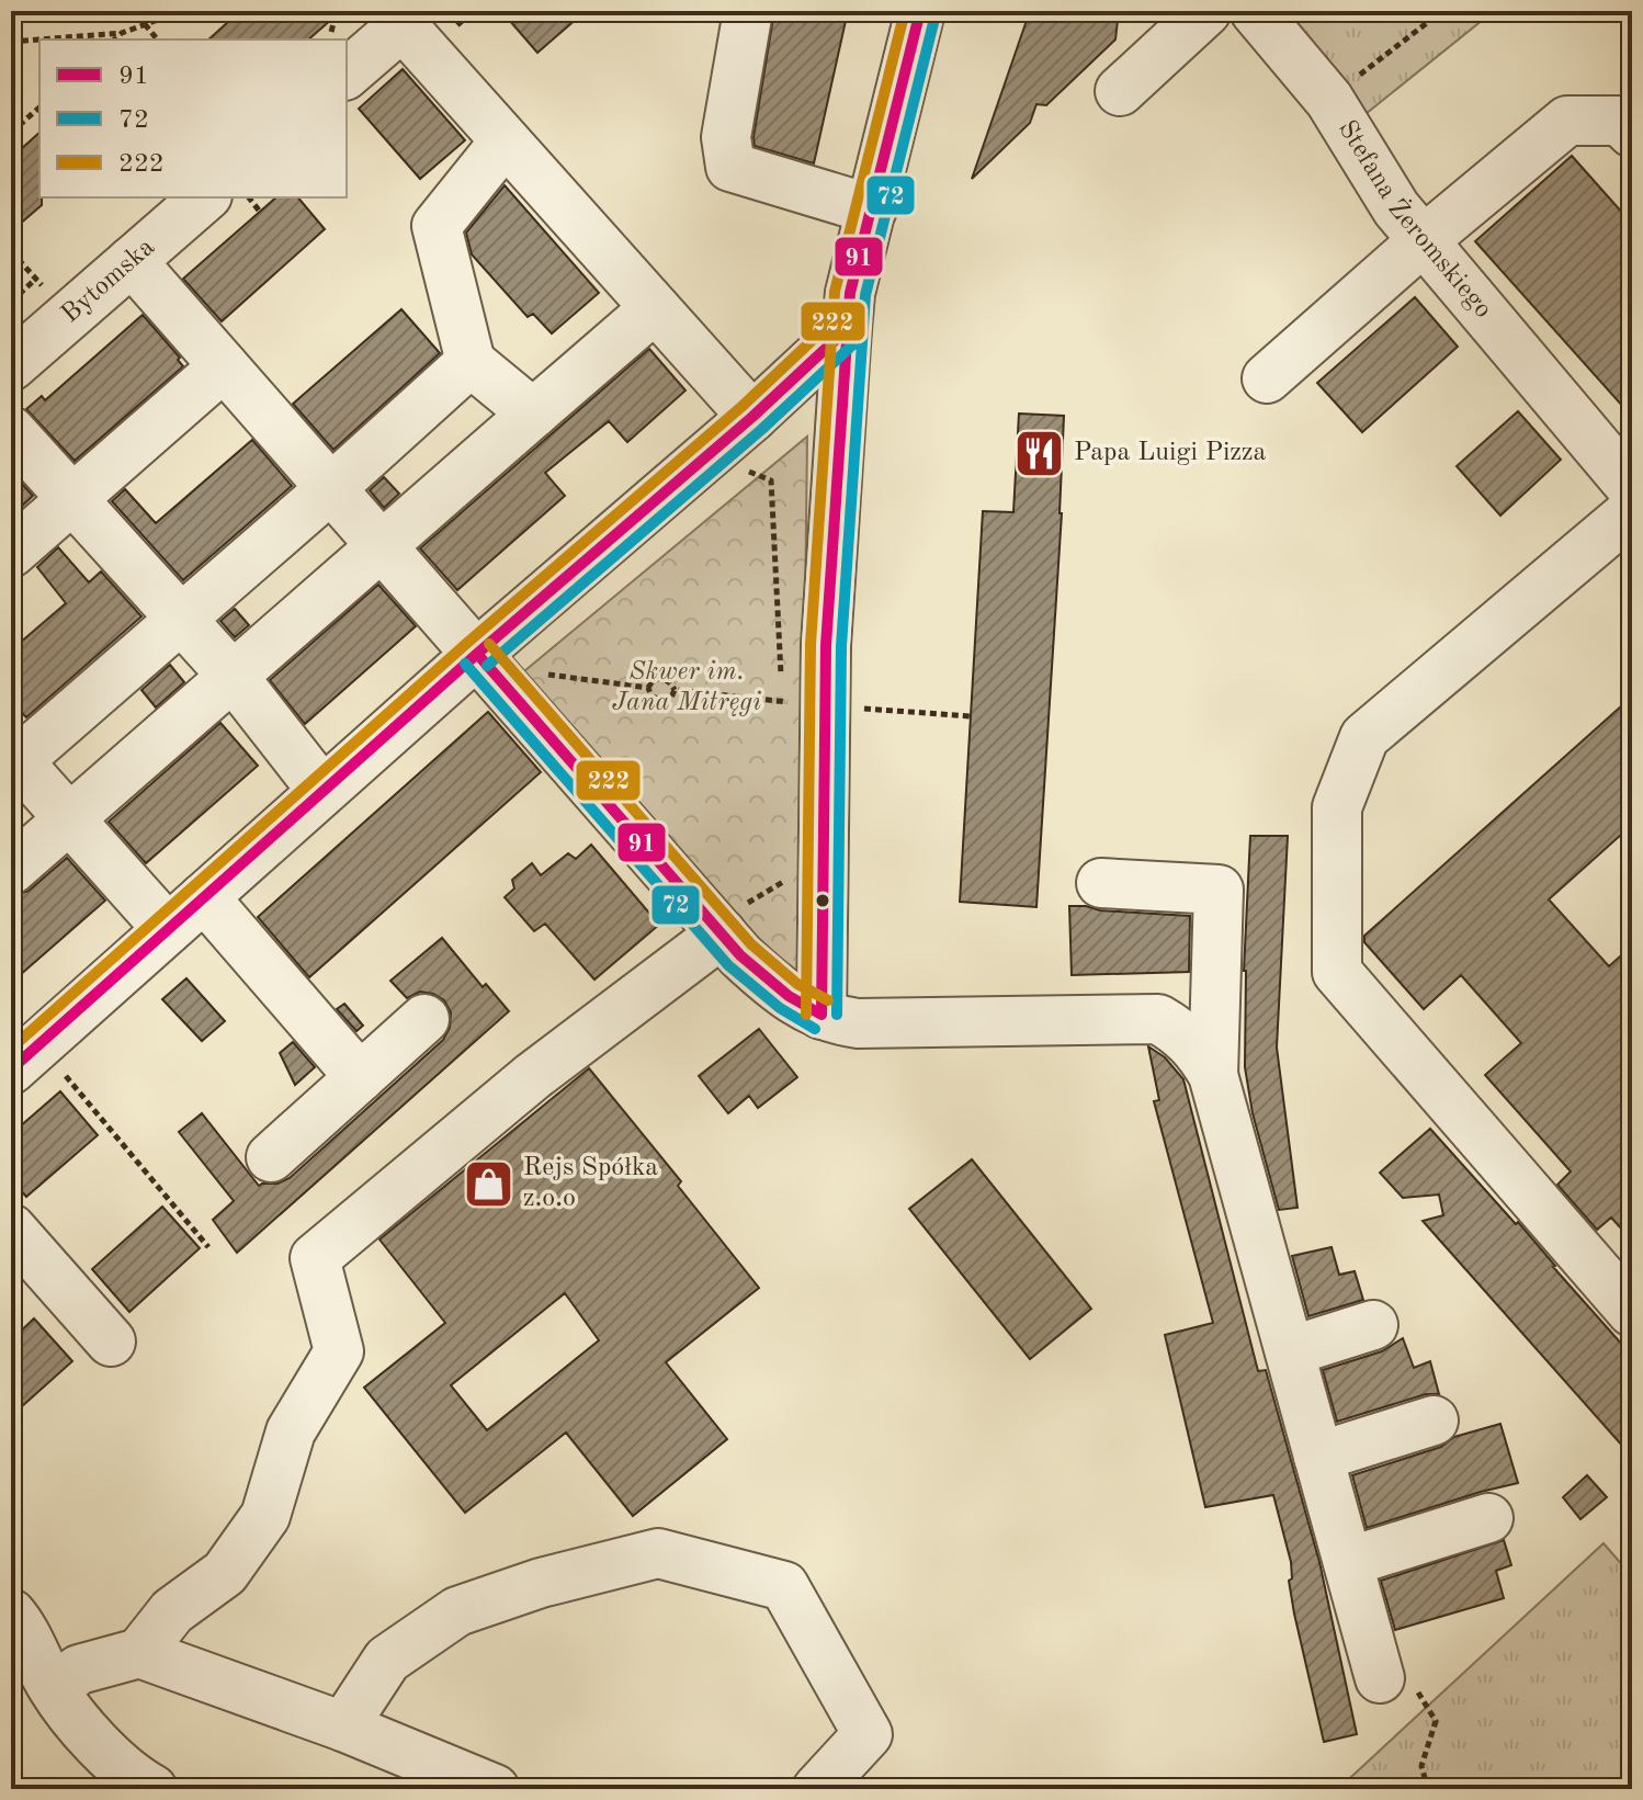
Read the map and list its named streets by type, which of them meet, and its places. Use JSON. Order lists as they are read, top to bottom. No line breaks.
{"streets":{"street":["Stefana Żeromskiego","Bytomska"]},"parks":["Skwer im. Jana Mitręgi"],"places":{"restaurant":["Papa Luigi Pizza"],"shop":["Rejs Spółka z.o.o"]},"lines":["transit line 91","transit line 222","transit line 72"],"legend":["91","72","222"]}
